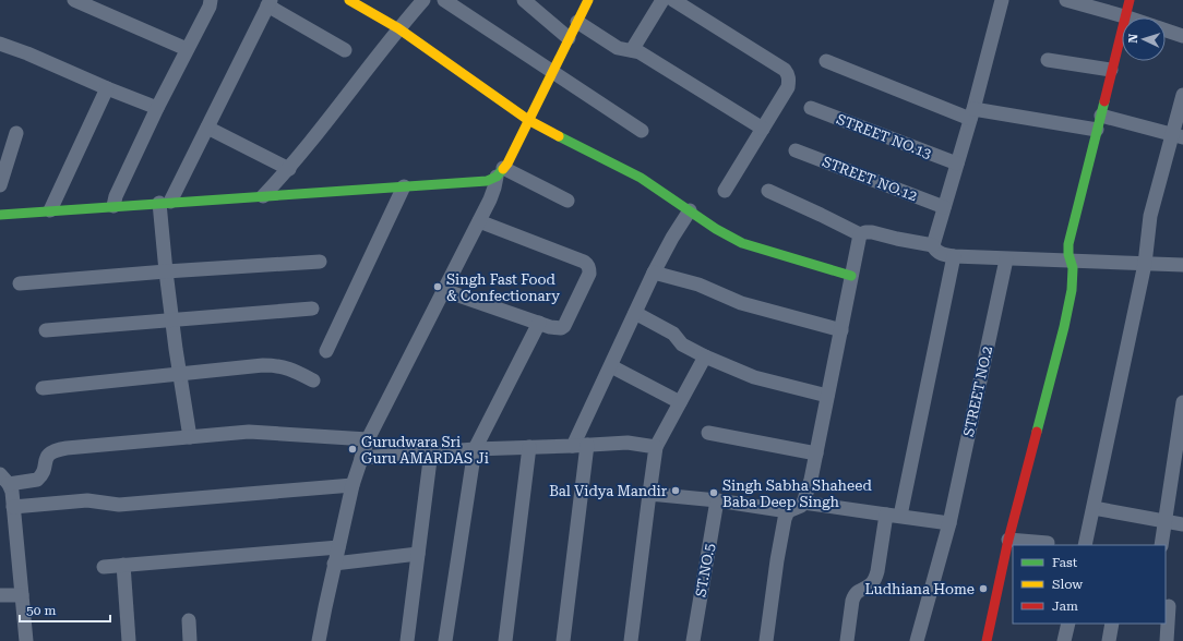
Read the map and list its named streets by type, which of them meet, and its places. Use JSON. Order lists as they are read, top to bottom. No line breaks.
{"streets":{"street":["STREET NO.13","STREET NO.12","STREET NO.2","ST.NO.5"]},"places":["Singh Fast Food & Confectionary","Gurudwara Sri Guru AMARDAS Ji","Bal Vidya Mandir","Singh Sabha Shaheed Baba Deep Singh","Ludhiana Home"],"legend":["Fast","Slow","Jam"],"scale_bar":"50 m","north":"left"}
